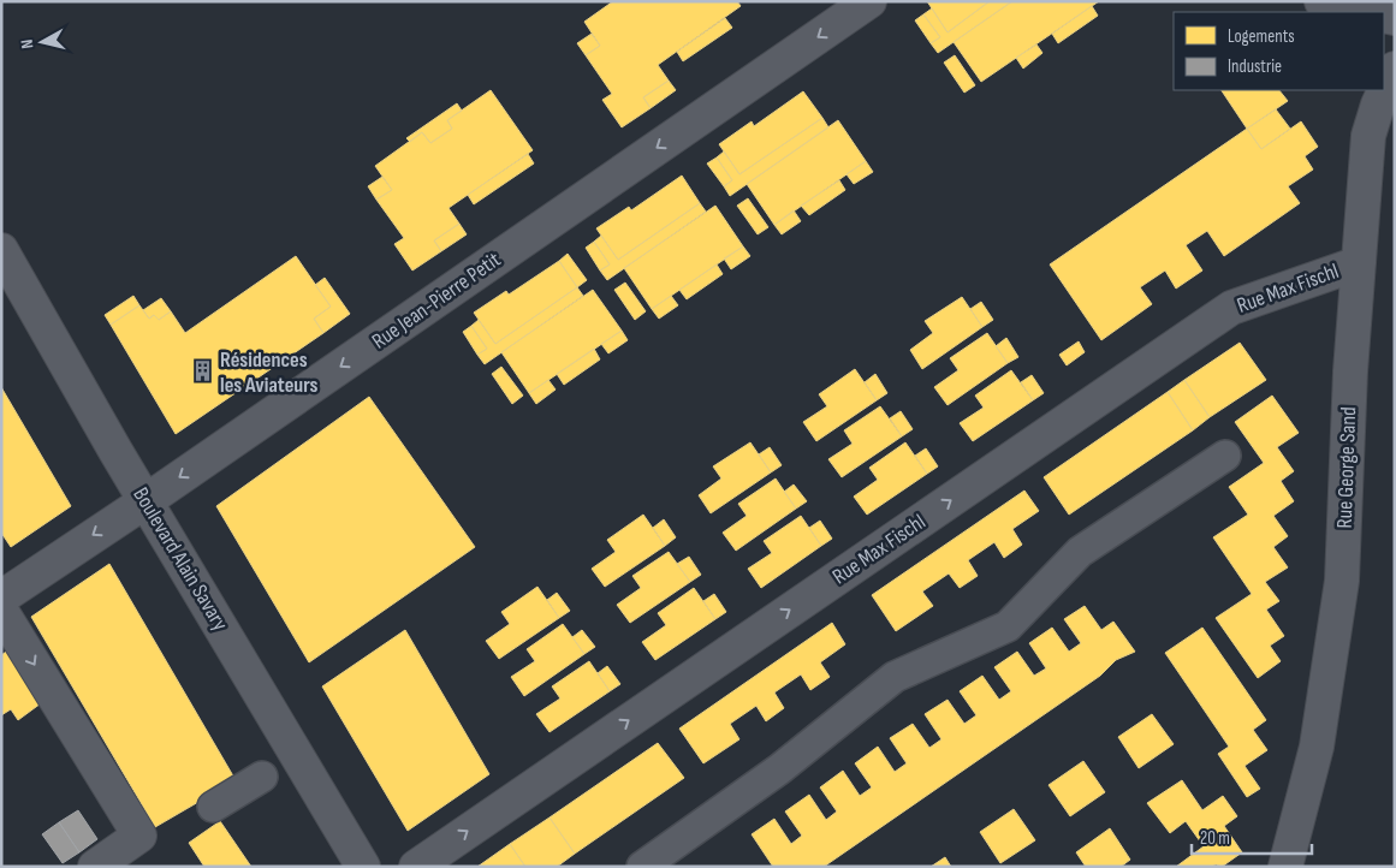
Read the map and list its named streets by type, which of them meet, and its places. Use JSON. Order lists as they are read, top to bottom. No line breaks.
{"streets":{"street":["Rue Max Fischl","Rue Jean-Pierre Petit","Rue George Sand","Boulevard Alain Savary"]},"crossings":[["Rue Max Fischl","Rue George Sand"],["Rue Jean-Pierre Petit","Boulevard Alain Savary"]],"one_way":["Rue Jean-Pierre Petit"],"places":{"building":["Résidences les Aviateurs"]},"legend":["Logements","Industrie"],"scale_bar":"20 m","north":"left"}
